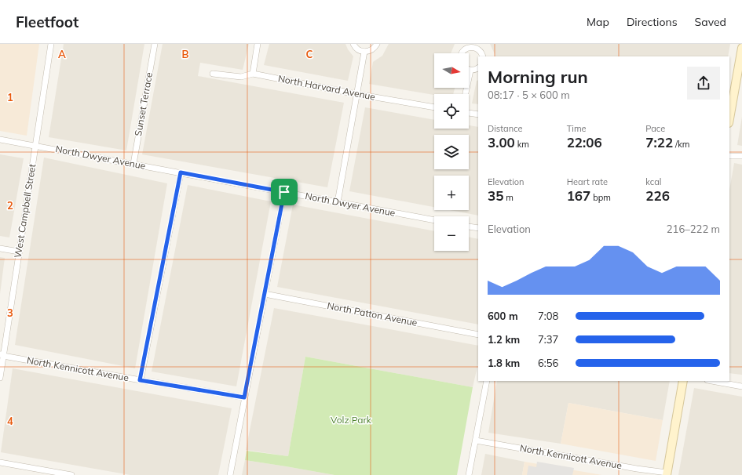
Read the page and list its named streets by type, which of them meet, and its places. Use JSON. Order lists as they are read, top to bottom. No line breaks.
{"streets":{"street":["North Harvard Avenue","Sunset Terrace","North Dwyer Avenue","West Campbell Street","North Patton Avenue","North Kennicott Avenue"]},"crossings":[["Sunset Terrace","North Dwyer Avenue"],["North Dwyer Avenue","West Campbell Street"],["West Campbell Street","North Kennicott Avenue"]],"parks":["Volz Park"],"north":"right","page":{"header":"Fleetfoot","nav":["Map","Directions","Saved"],"map_buttons":["+","−"],"heading":["Morning run","08:17 · 5 × 600 m"],"stats":[["Distance","3.00 km"],["Time","22:06"],["Pace","7:22 /km"],["Elevation","35 m"],["Heart rate","167 bpm"],["kcal","226"]],"chart":["Elevation","216–222 m"],"list":[{"name":"600 m","note":"7:08"},{"name":"1.2 km","note":"7:37"},{"name":"1.8 km","note":"6:56"}]},"grid":{"columns":["A","B","C"],"rows":["1","2","3","4"]}}
